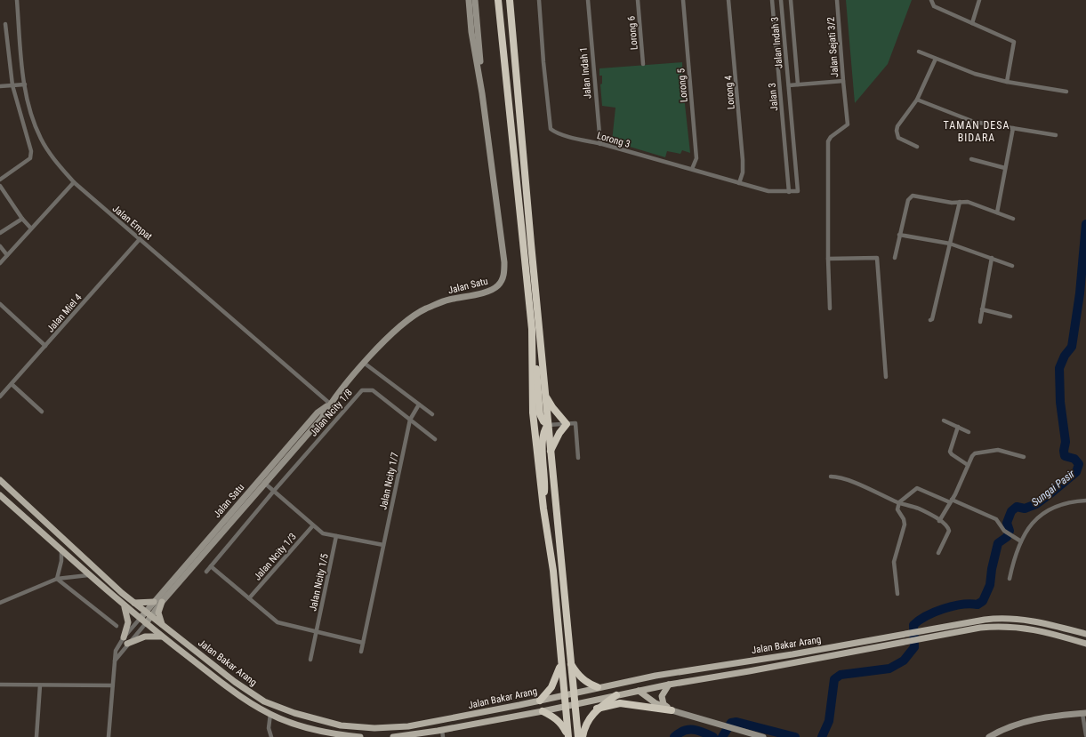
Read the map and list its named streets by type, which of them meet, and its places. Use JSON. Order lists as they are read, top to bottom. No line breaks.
{"streets":{"main road":["Jalan Satu","Jalan Bakar Arang"],"street":["Lorong 6","Jalan Indah 3","Jalan Sejati 3/2","Jalan Indah 1","Lorong 5","Lorong 4","Jalan 3","Lorong 3","Jalan Empat","Jalan Miel 4","Jalan Ncity 1/8","Jalan Ncity 1/7","Jalan Ncity 1/3","Jalan Ncity 1/5"]},"crossings":[["Jalan Indah 3","Jalan Sejati 3/2"],["Jalan Indah 3","Lorong 3"],["Jalan Indah 1","Lorong 3"],["Lorong 5","Lorong 3"],["Lorong 4","Lorong 3"],["Jalan 3","Lorong 3"],["Jalan Empat","Jalan Satu"],["Jalan Empat","Jalan Miel 4"],["Jalan Satu","Jalan Bakar Arang"],["Jalan Ncity 1/8","Jalan Ncity 1/7"]],"districts":["TAMAN DESA BIDARA"],"water":["Sungai Pasir"]}
